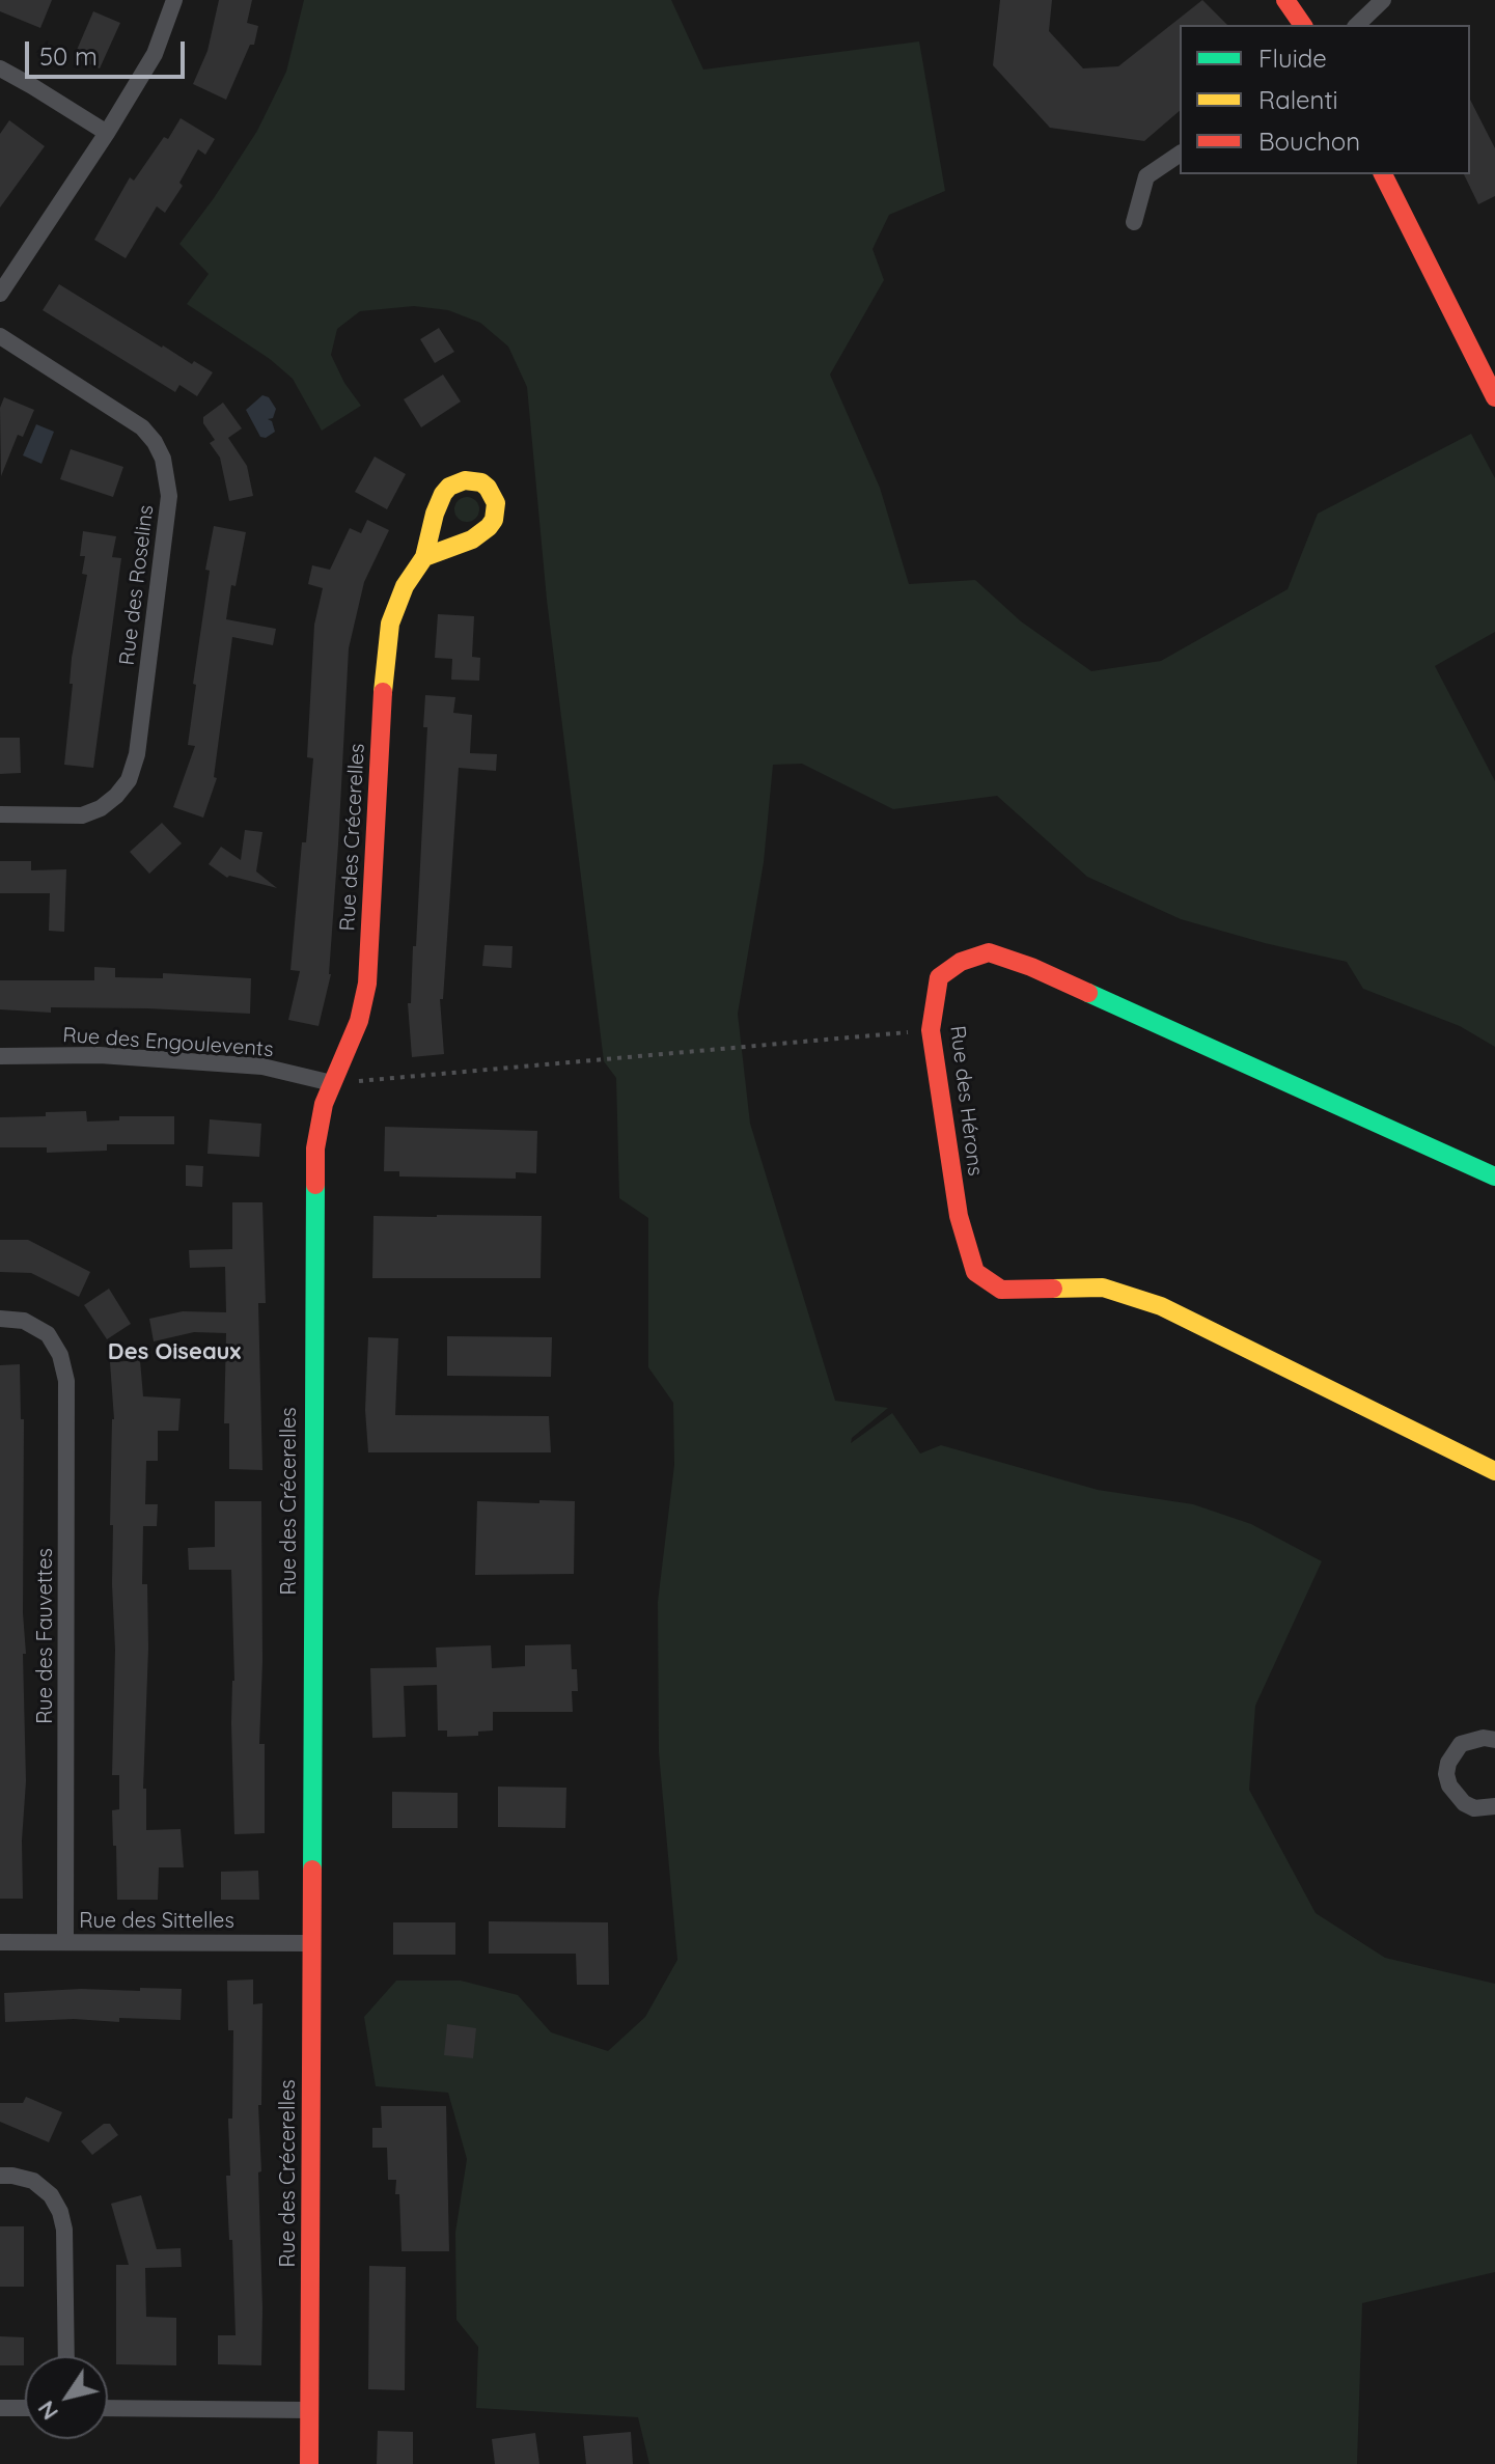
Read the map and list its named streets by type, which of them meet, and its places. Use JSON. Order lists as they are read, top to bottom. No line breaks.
{"streets":{"street":["Rue des Roselins","Rue des Crécerelles","Rue des Engoulevents","Rue des Hérons","Rue des Fauvettes","Rue des Sittelles"]},"crossings":[["Rue des Crécerelles","Rue des Engoulevents"],["Rue des Crécerelles","Rue des Sittelles"],["Rue des Fauvettes","Rue des Sittelles"]],"districts":["Des Oiseaux"],"legend":["Fluide","Ralenti","Bouchon"],"scale_bar":"50 m","north":"bottom left"}
